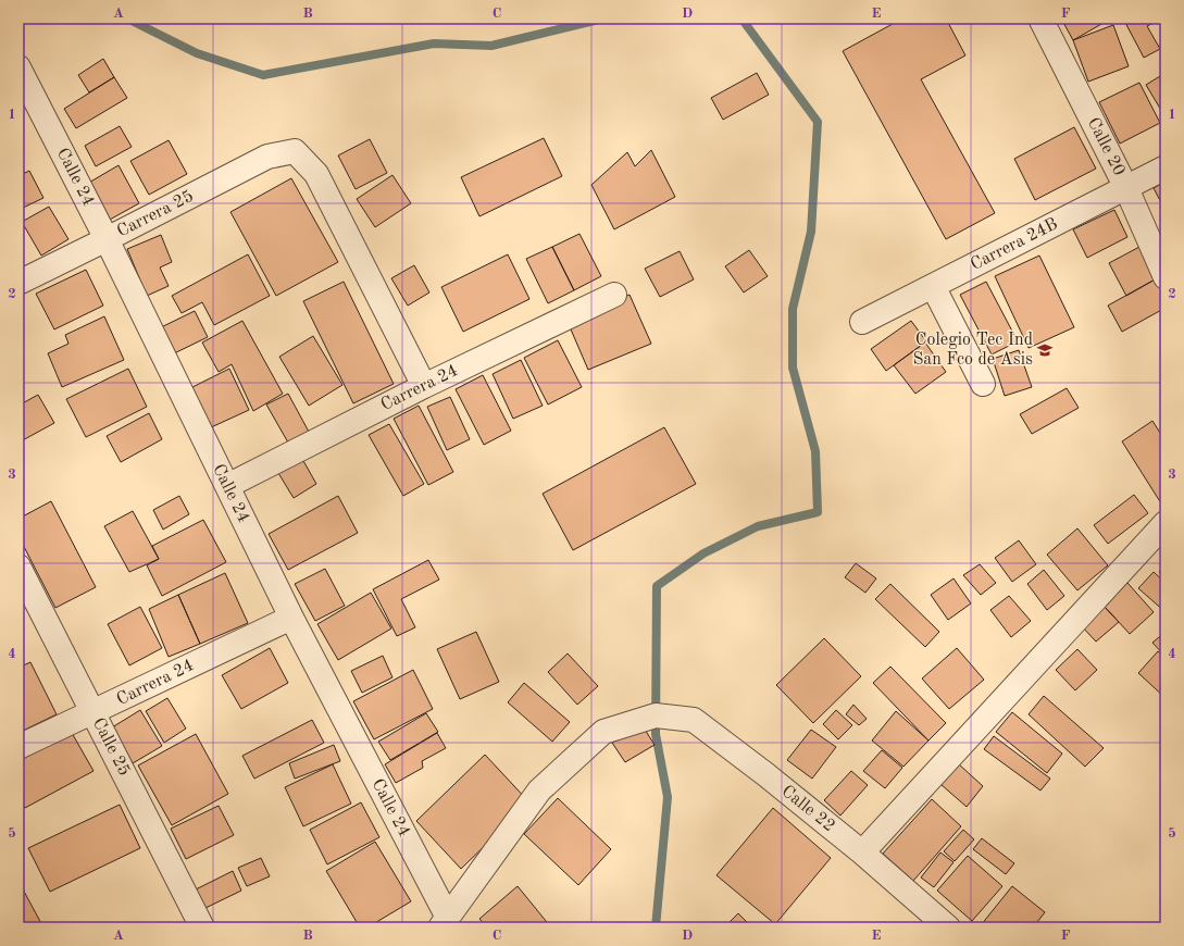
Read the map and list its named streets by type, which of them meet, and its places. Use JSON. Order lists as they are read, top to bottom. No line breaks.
{"streets":{"street":["Calle 20","Calle 24","Carrera 25","Carrera 24B","Carrera 24","Calle 25","Calle 22"]},"crossings":[["Calle 20","Carrera 24B"],["Calle 24","Carrera 25"],["Calle 24","Carrera 24"],["Calle 24","Calle 22"],["Carrera 25","Carrera 24"],["Carrera 24","Calle 25"]],"places":{"school or university":["Colegio Tec Ind San Fco de Asis"]},"grid":{"columns":["A","B","C","D","E","F"],"rows":["1","2","3","4","5"]}}
